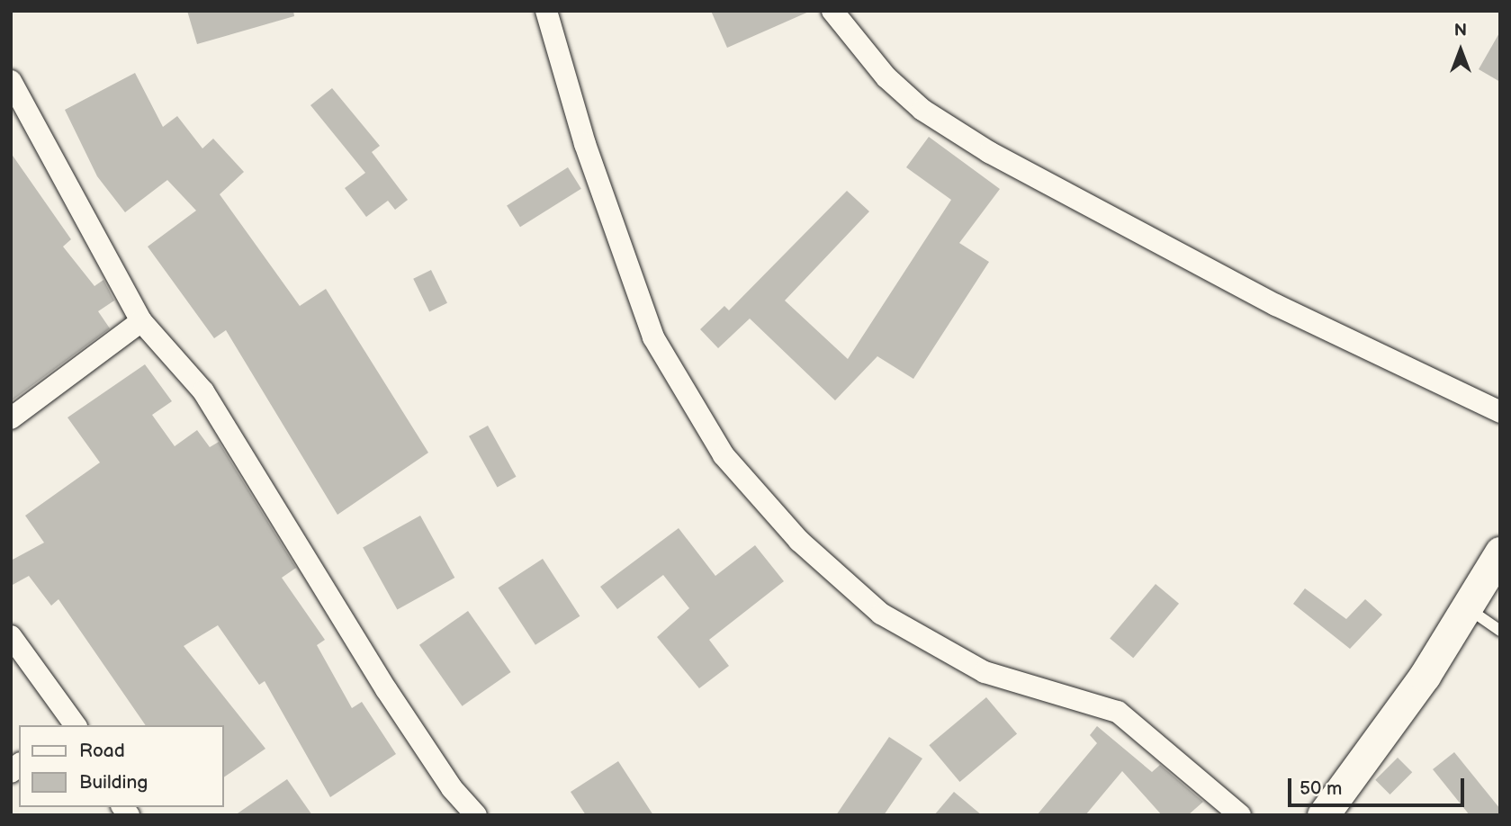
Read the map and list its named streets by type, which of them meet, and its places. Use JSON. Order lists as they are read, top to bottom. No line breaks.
{"legend":["Road","Building"],"scale_bar":"50 m","north":"top"}
